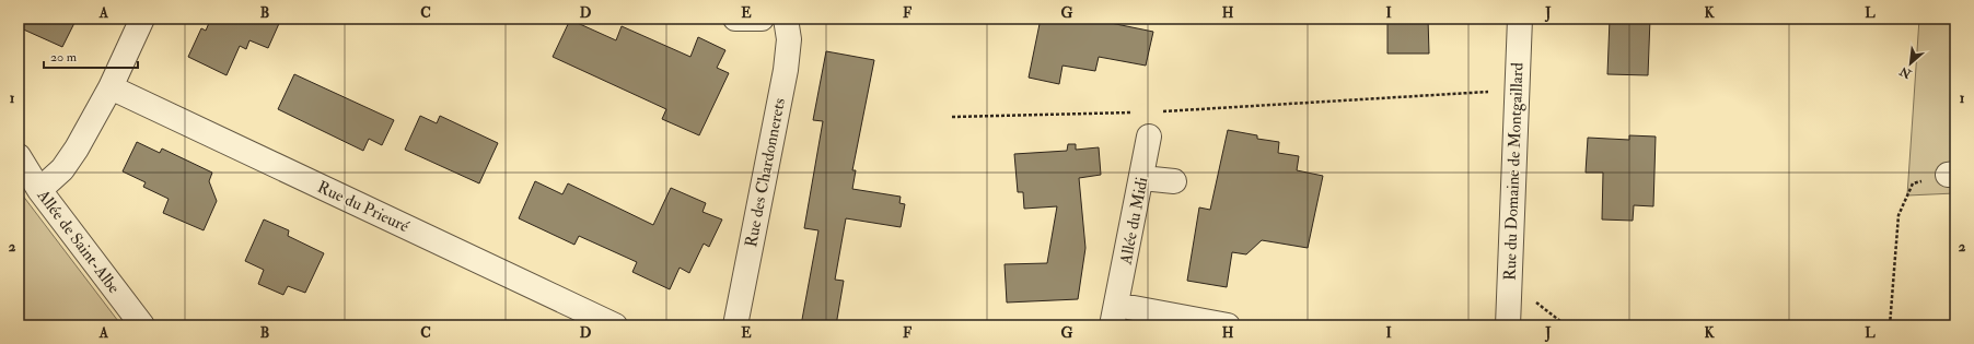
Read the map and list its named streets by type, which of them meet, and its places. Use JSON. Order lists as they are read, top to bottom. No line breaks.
{"streets":{"street":["Rue du Domaine de Montgaillard","Rue des Chardonnerets","Rue du Prieuré","Allée du Midi","Allée de Saint-Albe"]},"scale_bar":"20 m","north":"bottom left","grid":{"columns":["A","B","C","D","E","F","G","H","I","J","K","L"],"rows":["1","2"]}}
